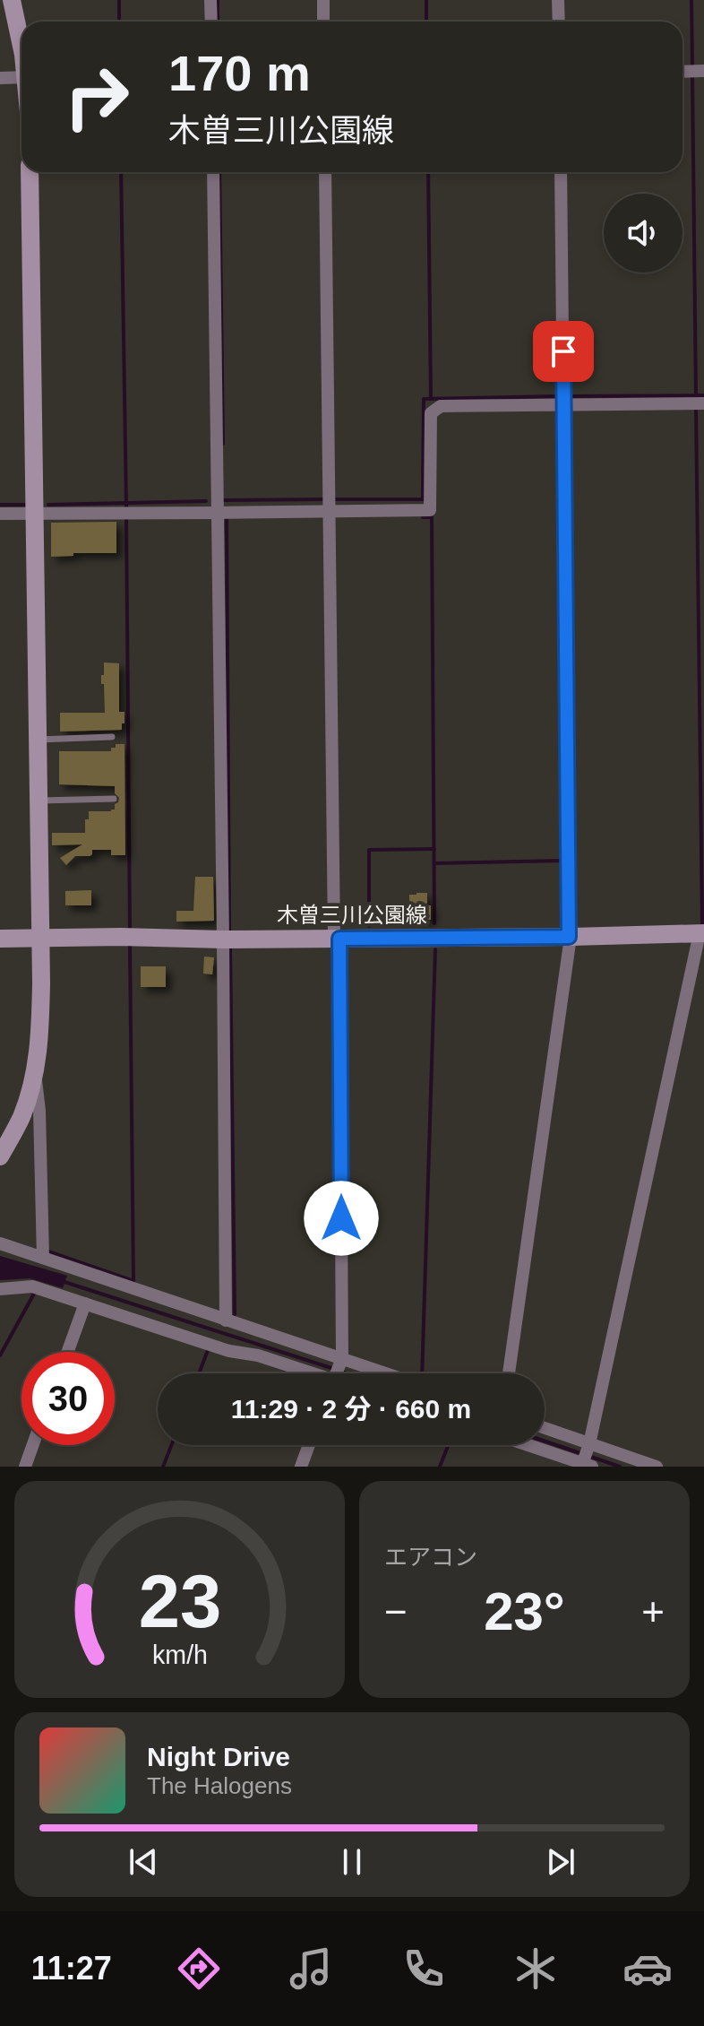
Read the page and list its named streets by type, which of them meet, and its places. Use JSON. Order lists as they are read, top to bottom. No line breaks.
{"streets":{"street":["木曽三川公園線"]},"page":{"turn":["170 m","木曽三川公園線"],"limit":"30","trip":"11:29 · 2 分 · 660 m","tile":"エアコン","heat":["−","23°","+"],"song":["Night Drive","The Halogens"],"tabs":"11:27","gauge":["23","km/h"]}}
